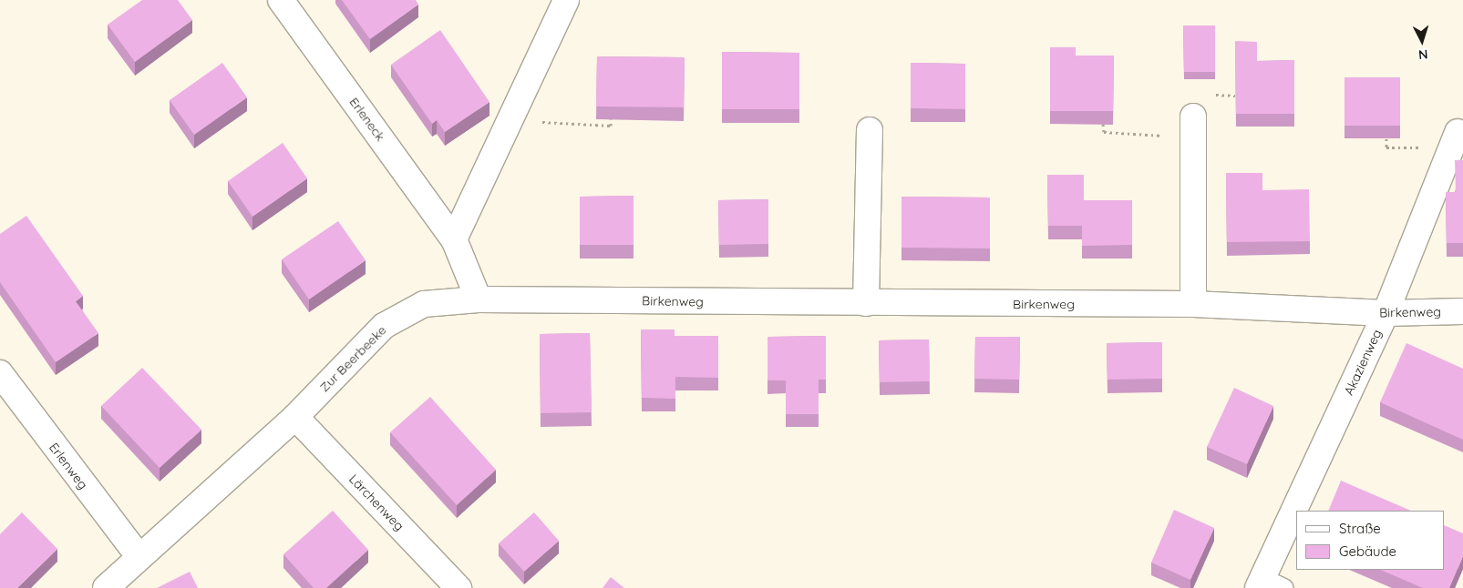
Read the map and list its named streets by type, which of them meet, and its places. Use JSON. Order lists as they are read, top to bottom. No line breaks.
{"streets":{"street":["Erleneck","Birkenweg","Zur Beerbeeke","Akazienweg","Erlenweg","Lärchenweg"]},"crossings":[["Birkenweg","Zur Beerbeeke"],["Birkenweg","Akazienweg"],["Zur Beerbeeke","Erlenweg"],["Zur Beerbeeke","Lärchenweg"]],"legend":["Straße","Gebäude"],"north":"bottom"}
